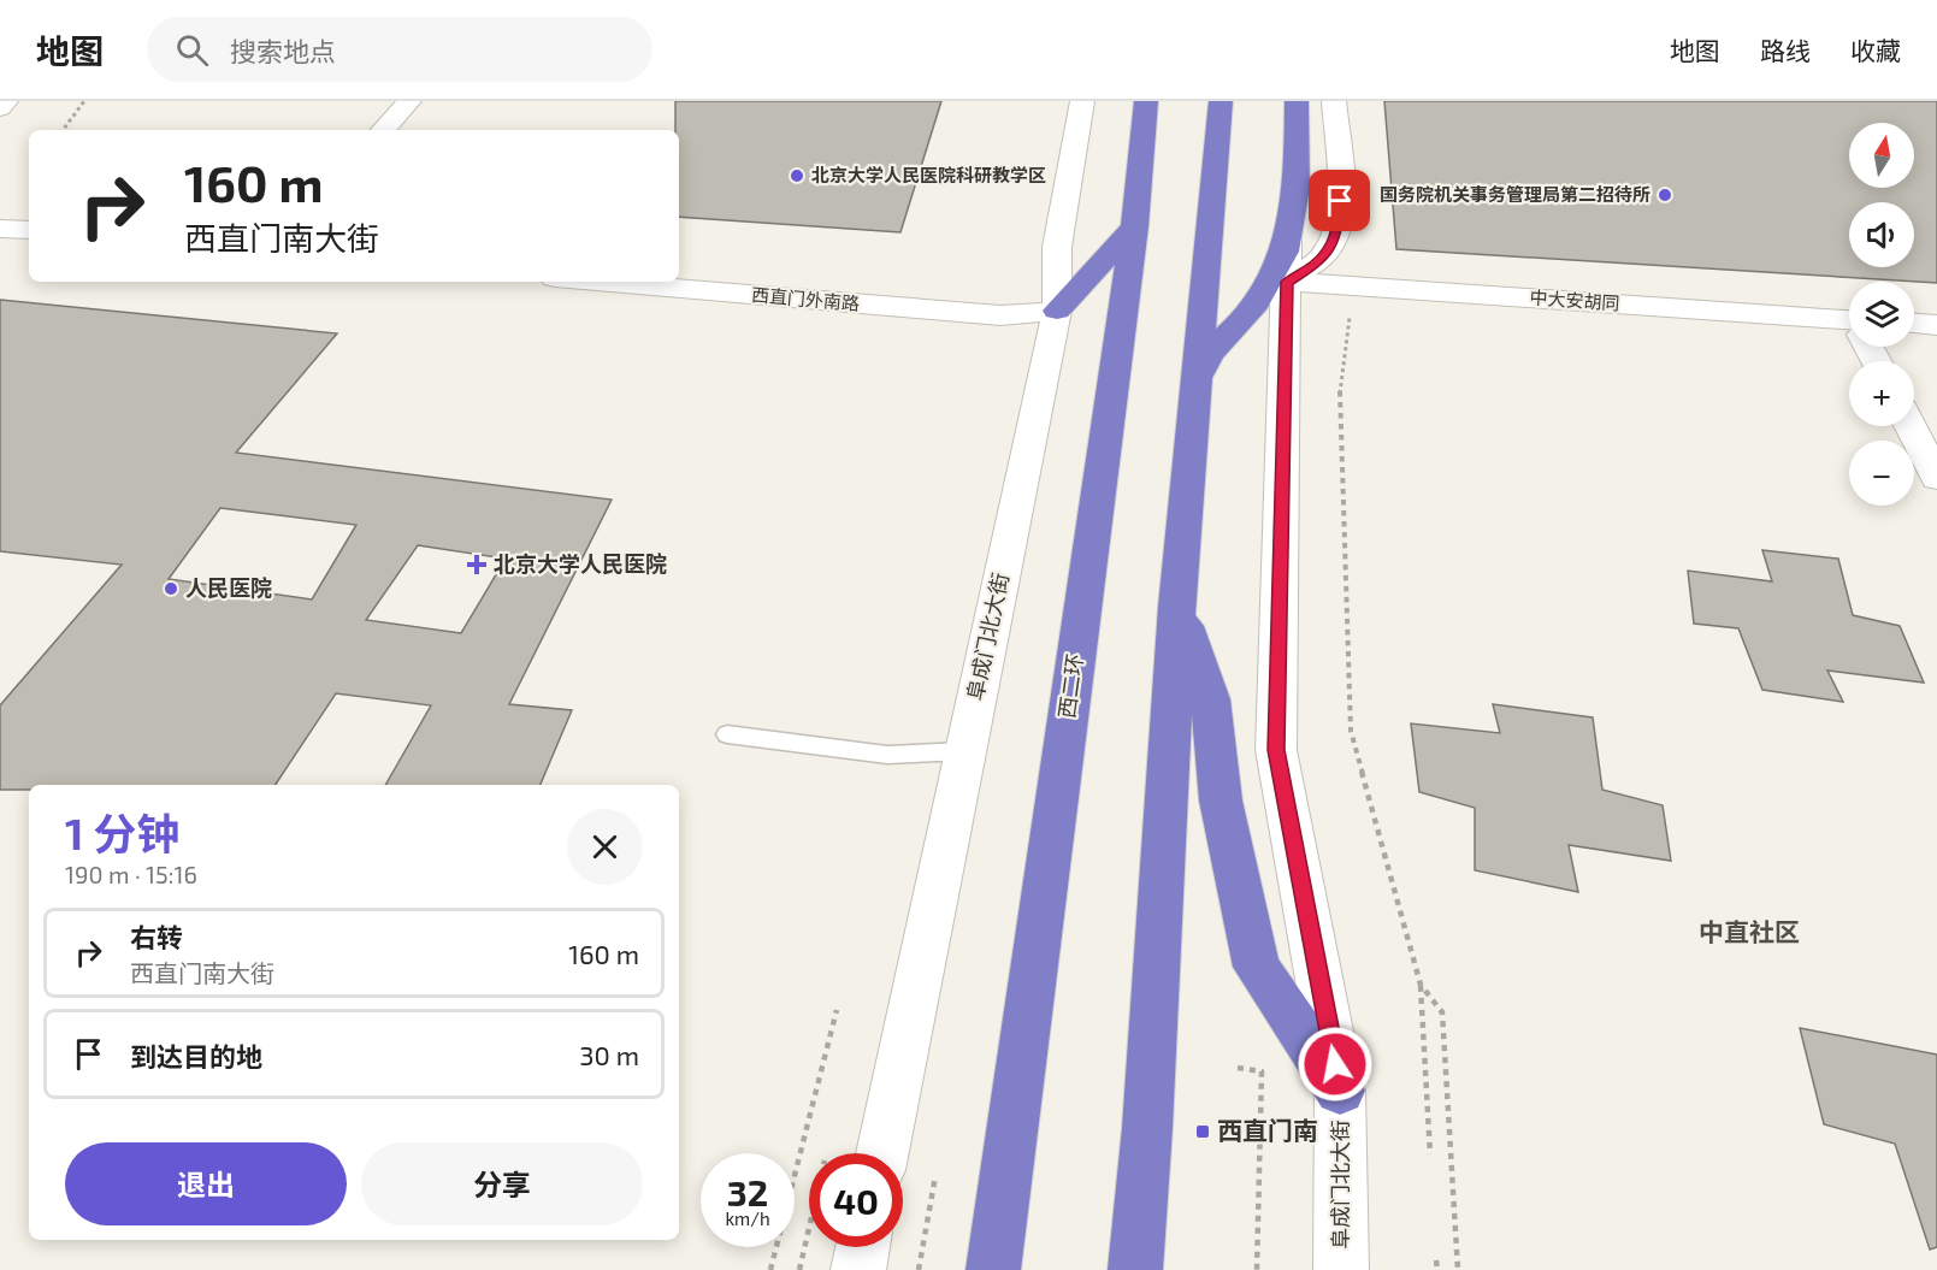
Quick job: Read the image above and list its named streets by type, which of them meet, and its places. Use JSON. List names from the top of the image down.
{
  "streets": {
    "highway": ["西二环"],
    "street": ["西直门外南路", "中大安胡同", "阜成门北大街"]
  },
  "crossings": [
    ["西直门外南路", "阜成门北大街"],
    ["中大安胡同", "阜成门北大街"]
  ],
  "districts": ["中直社区"],
  "places": {
    "other": ["北京大学人民医院科研教学区", "国务院机关事务管理局第二招待所", "人民医院"],
    "health": ["北京大学人民医院"],
    "transit": ["西直门南"]
  },
  "north": "top",
  "page": {
    "header": "地图",
    "search": "搜索地点",
    "nav": ["地图", "路线", "收藏"],
    "map_buttons": ["+", "−"],
    "turn": ["160 m", "西直门南大街"],
    "heading": ["1 分钟", "190 m · 15:16"],
    "list": [
      {
        "name": "右转",
        "note": "西直门南大街",
        "value": "160 m"
      },
      {
        "name": "到达目的地",
        "value": "30 m"
      }
    ],
    "buttons": ["退出", "分享"],
    "speed": "32 km/h",
    "limit": "40"
  }
}
